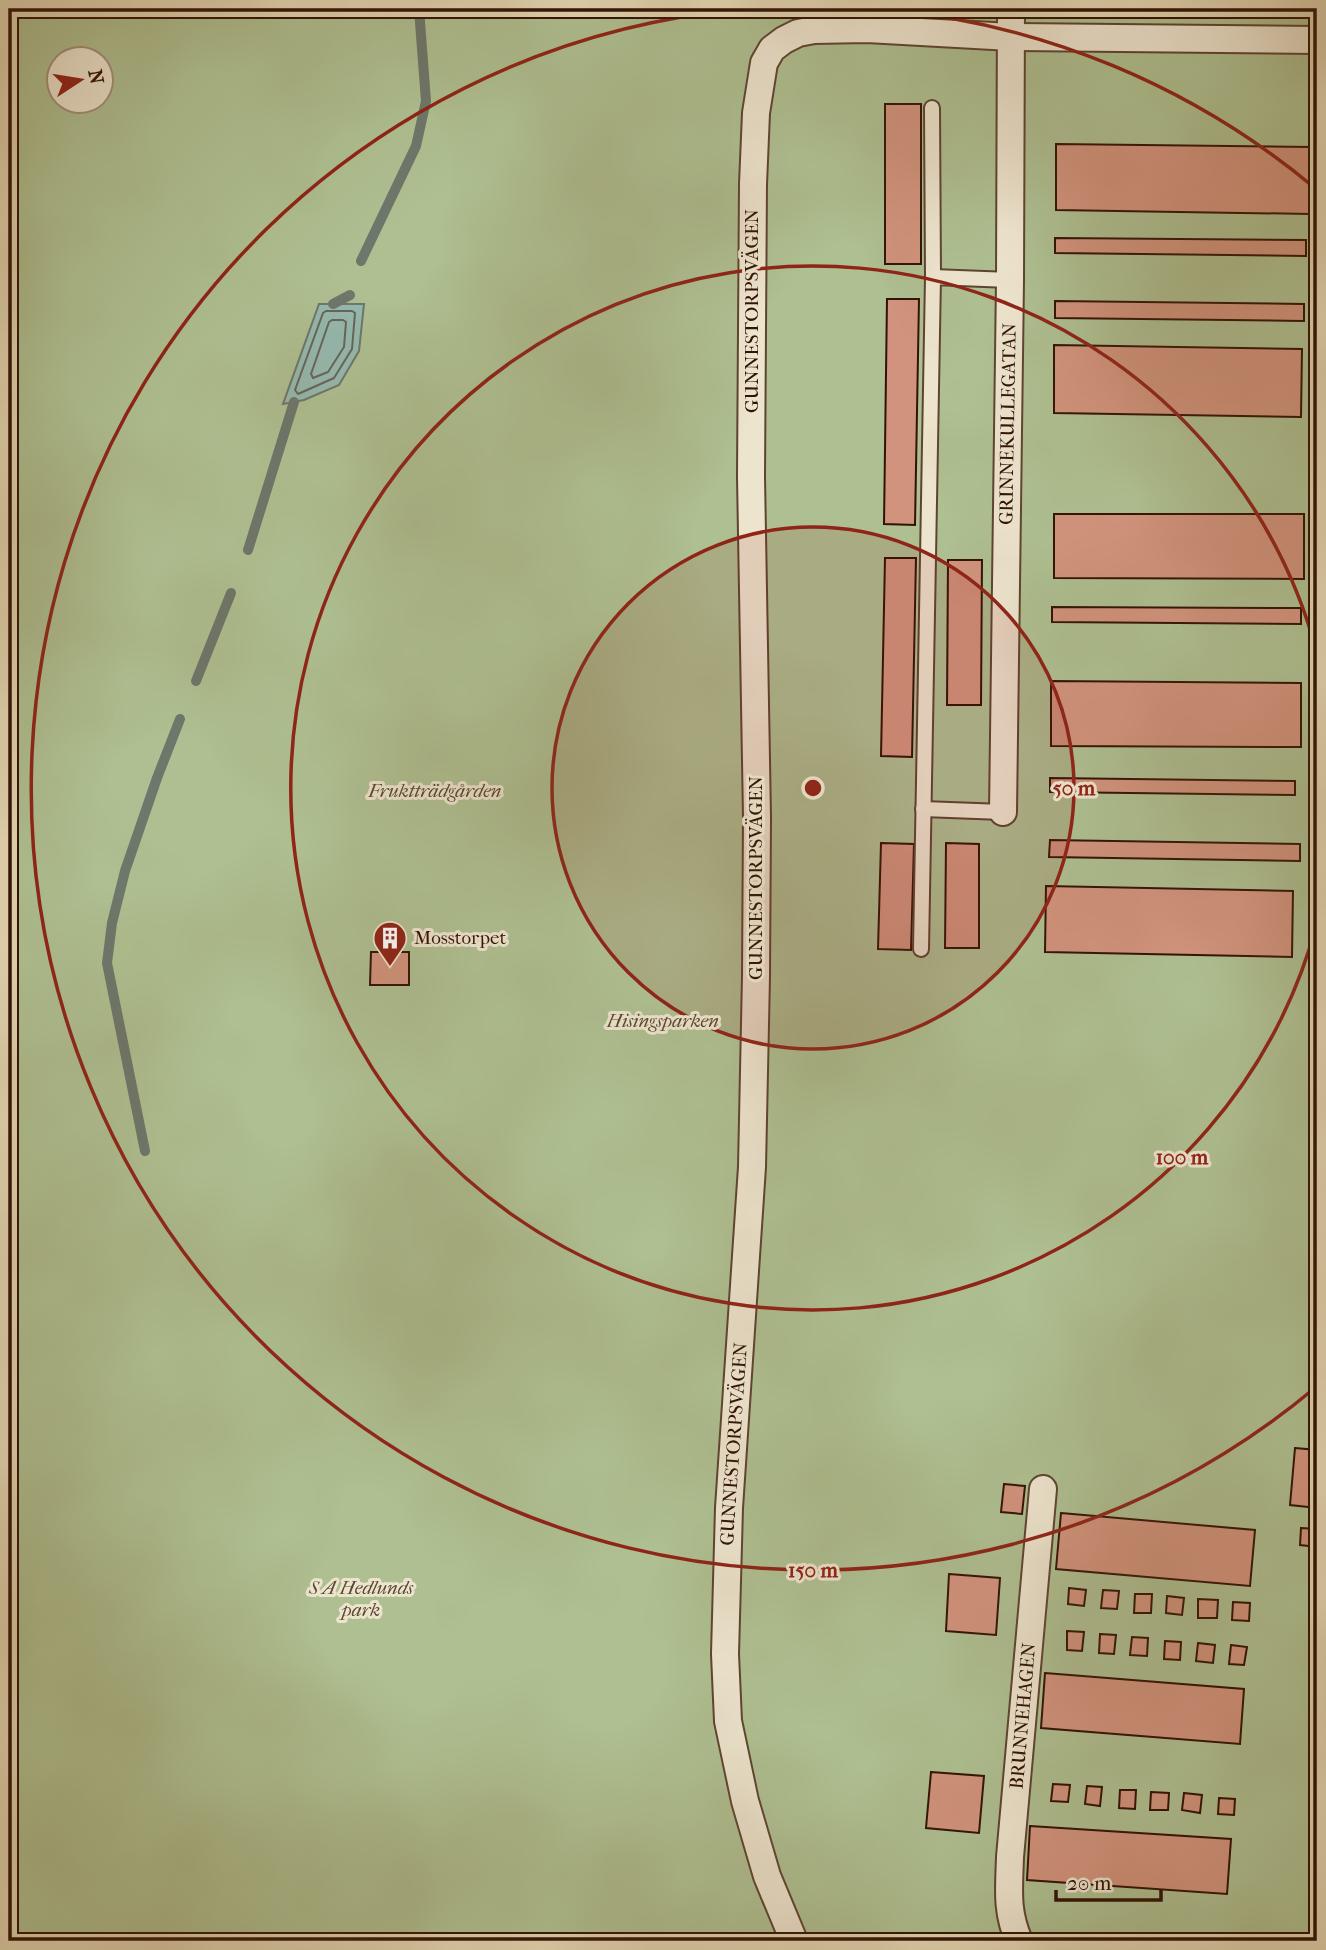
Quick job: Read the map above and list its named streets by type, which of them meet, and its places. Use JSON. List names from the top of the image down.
{
  "streets": {
    "street": ["GUNNESTORPSVÄGEN", "GRINNEKULLEGATAN", "BRUNNEHAGEN"]
  },
  "crossings": [
    ["GUNNESTORPSVÄGEN", "GRINNEKULLEGATAN"]
  ],
  "parks": ["Fruktträdgården", "Hisingsparken", "S A Hedlunds park"],
  "places": {
    "building": ["Mosstorpet"]
  },
  "scale_bar": "20 m",
  "north": "right",
  "rings": ["50 m", "100 m", "150 m"]
}
